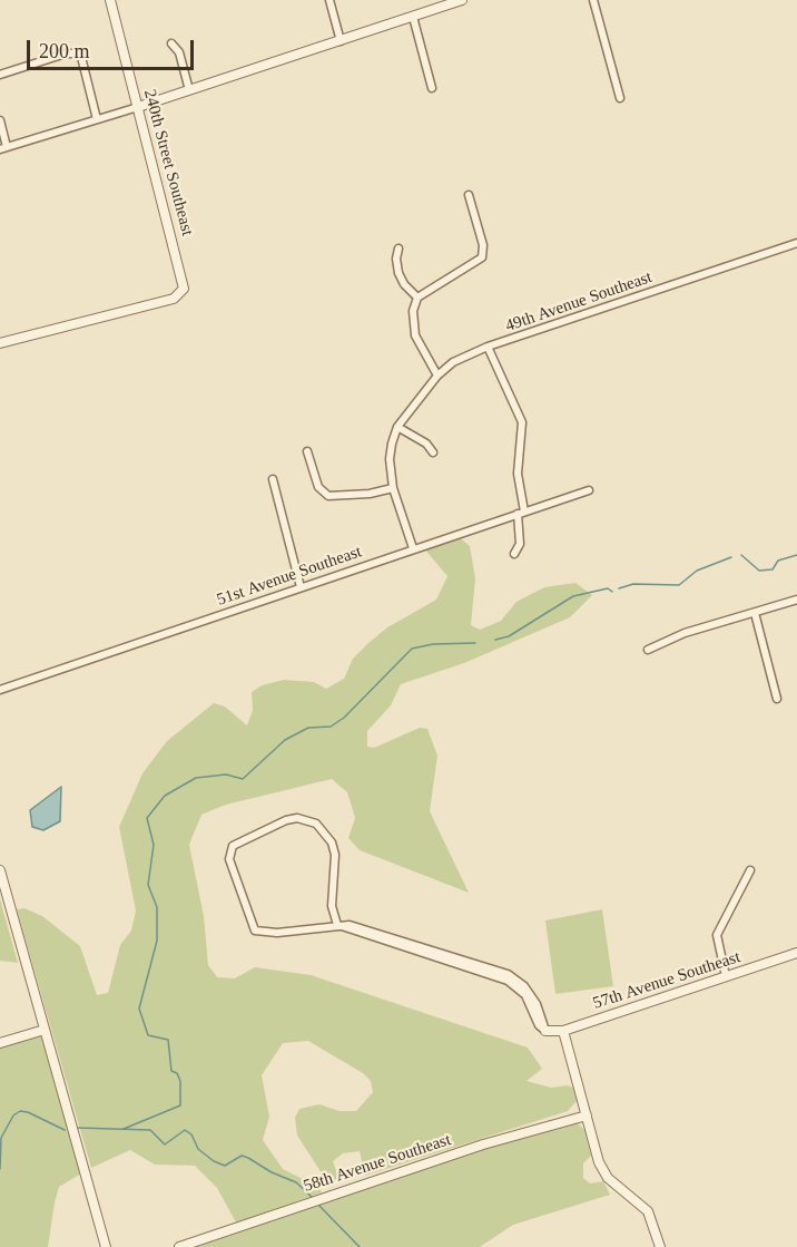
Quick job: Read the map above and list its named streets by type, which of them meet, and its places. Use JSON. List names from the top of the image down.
{
  "streets": {
    "street": [
      "240th Street Southeast",
      "49th Avenue Southeast",
      "51st Avenue Southeast",
      "57th Avenue Southeast",
      "58th Avenue Southeast"
    ]
  },
  "scale_bar": "200 m"
}
